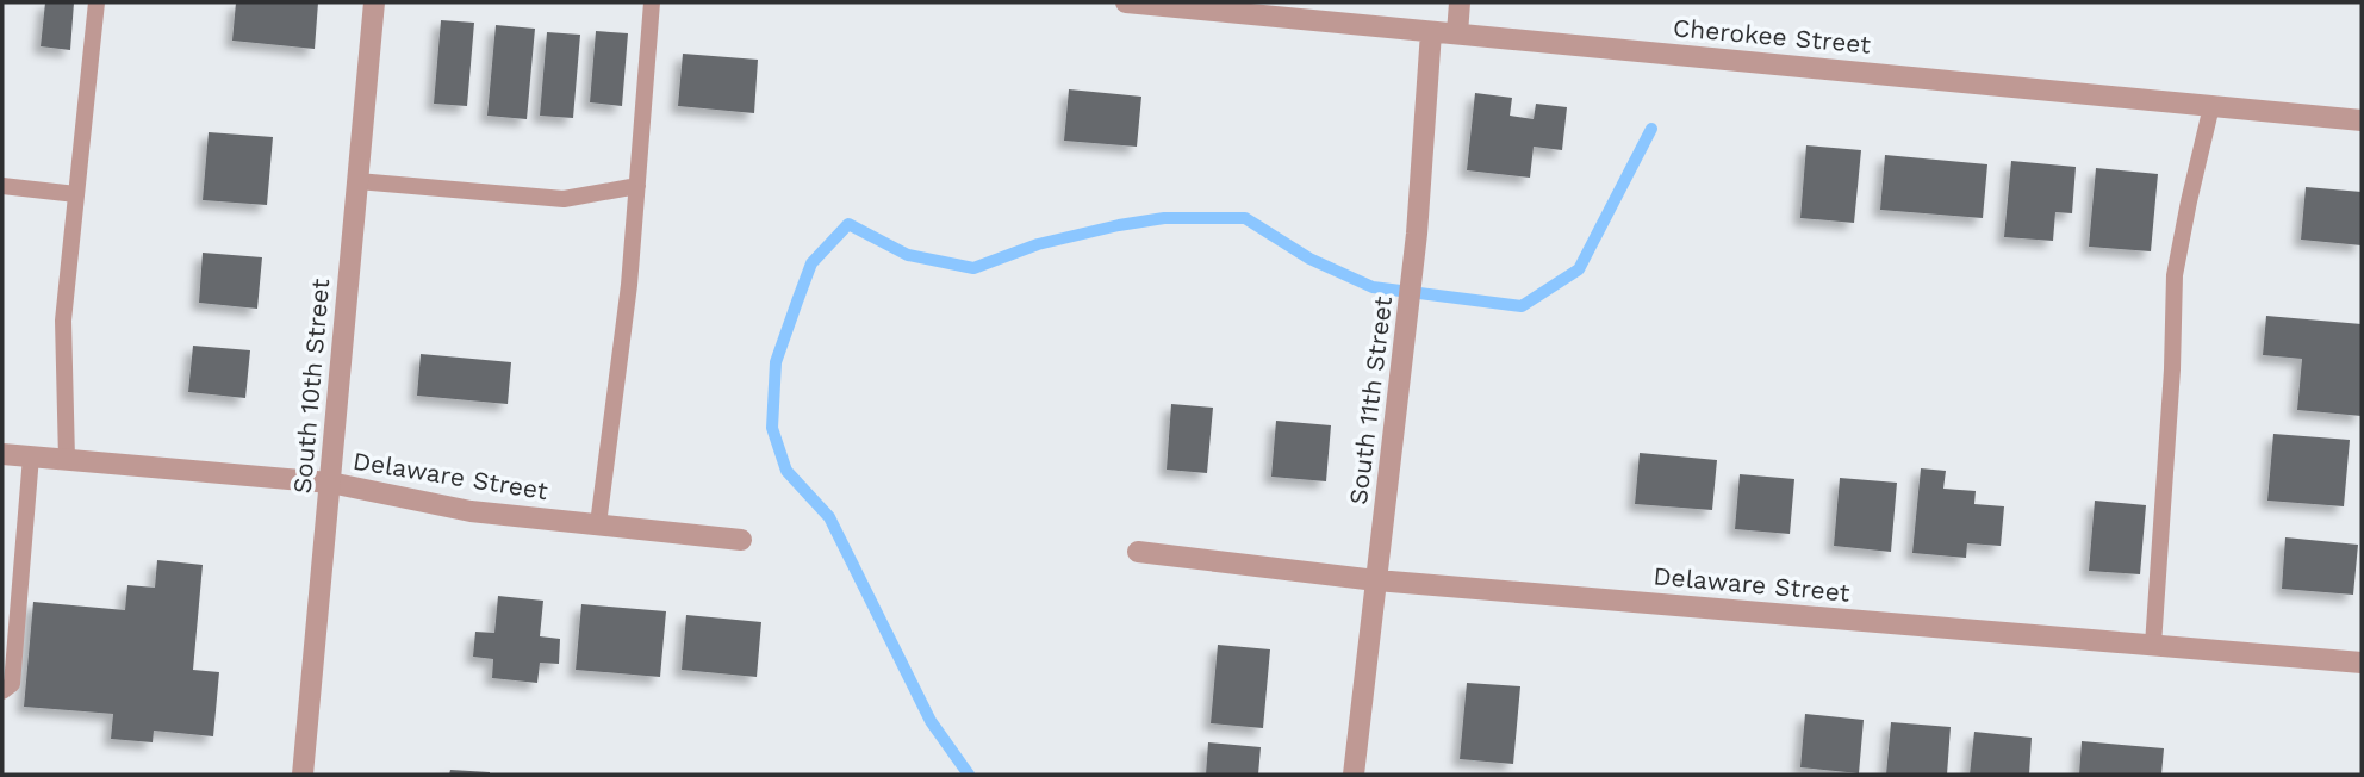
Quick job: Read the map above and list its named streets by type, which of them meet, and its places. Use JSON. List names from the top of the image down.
{
  "streets": {
    "street": [
      "Cherokee Street",
      "South 10th Street",
      "South 11th Street",
      "Delaware Street"
    ]
  },
  "crossings": [
    ["Cherokee Street", "South 11th Street"],
    ["South 10th Street", "Delaware Street"],
    ["South 11th Street", "Delaware Street"]
  ]
}
